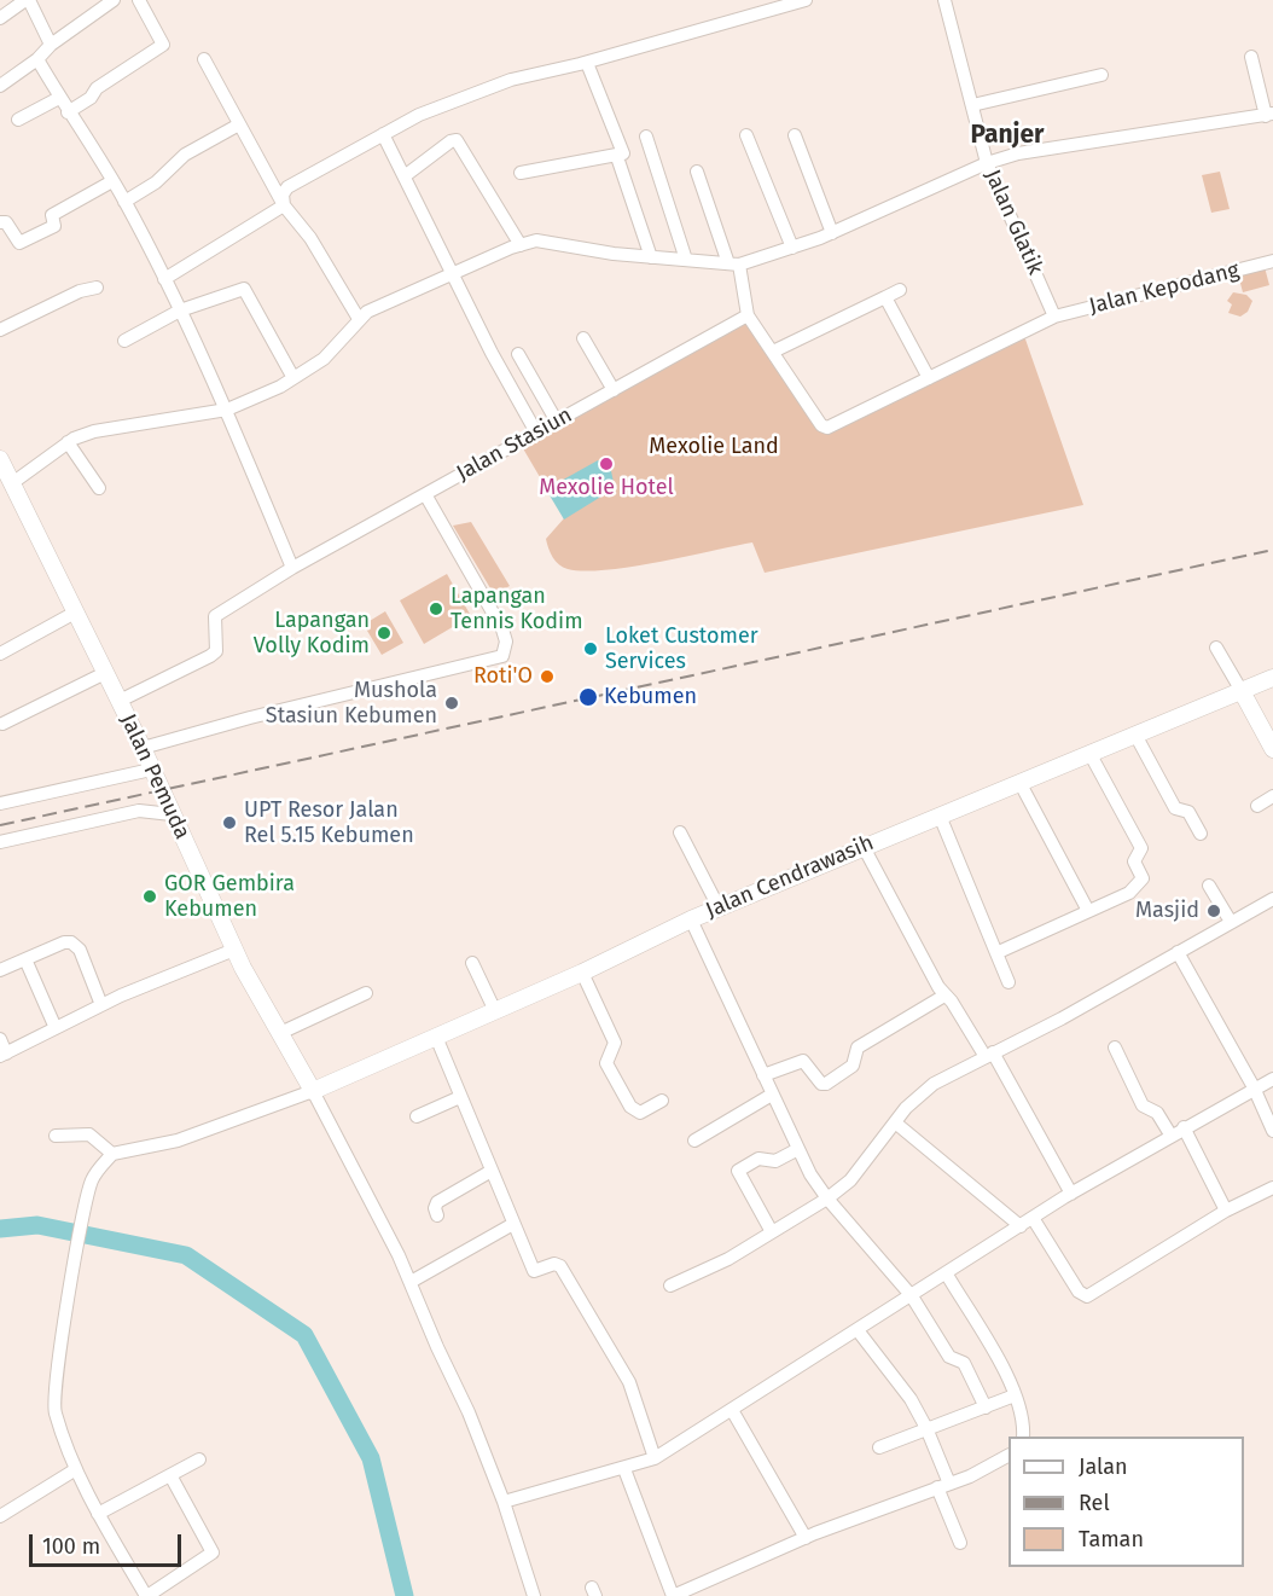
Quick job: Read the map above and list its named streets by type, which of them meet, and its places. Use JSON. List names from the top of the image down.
{
  "streets": {
    "main road": ["Jalan Pemuda", "Jalan Cendrawasih"],
    "street": ["Jalan Glatik", "Jalan Kepodang", "Jalan Stasiun"]
  },
  "crossings": [
    ["Jalan Glatik", "Jalan Kepodang"],
    ["Jalan Stasiun", "Jalan Pemuda"],
    ["Jalan Pemuda", "Jalan Cendrawasih"]
  ],
  "districts": ["Panjer"],
  "parks": ["Mexolie Land"],
  "places": [
    "Mexolie Hotel",
    "Lapangan Tennis Kodim",
    "Lapangan Volly Kodim",
    "Loket Customer Services",
    "Roti'O",
    "Kebumen",
    "Mushola Stasiun Kebumen",
    "UPT Resor Jalan Rel 5.15 Kebumen",
    "GOR Gembira Kebumen",
    "Masjid"
  ],
  "legend": ["Jalan", "Rel", "Taman"],
  "scale_bar": "100 m"
}
